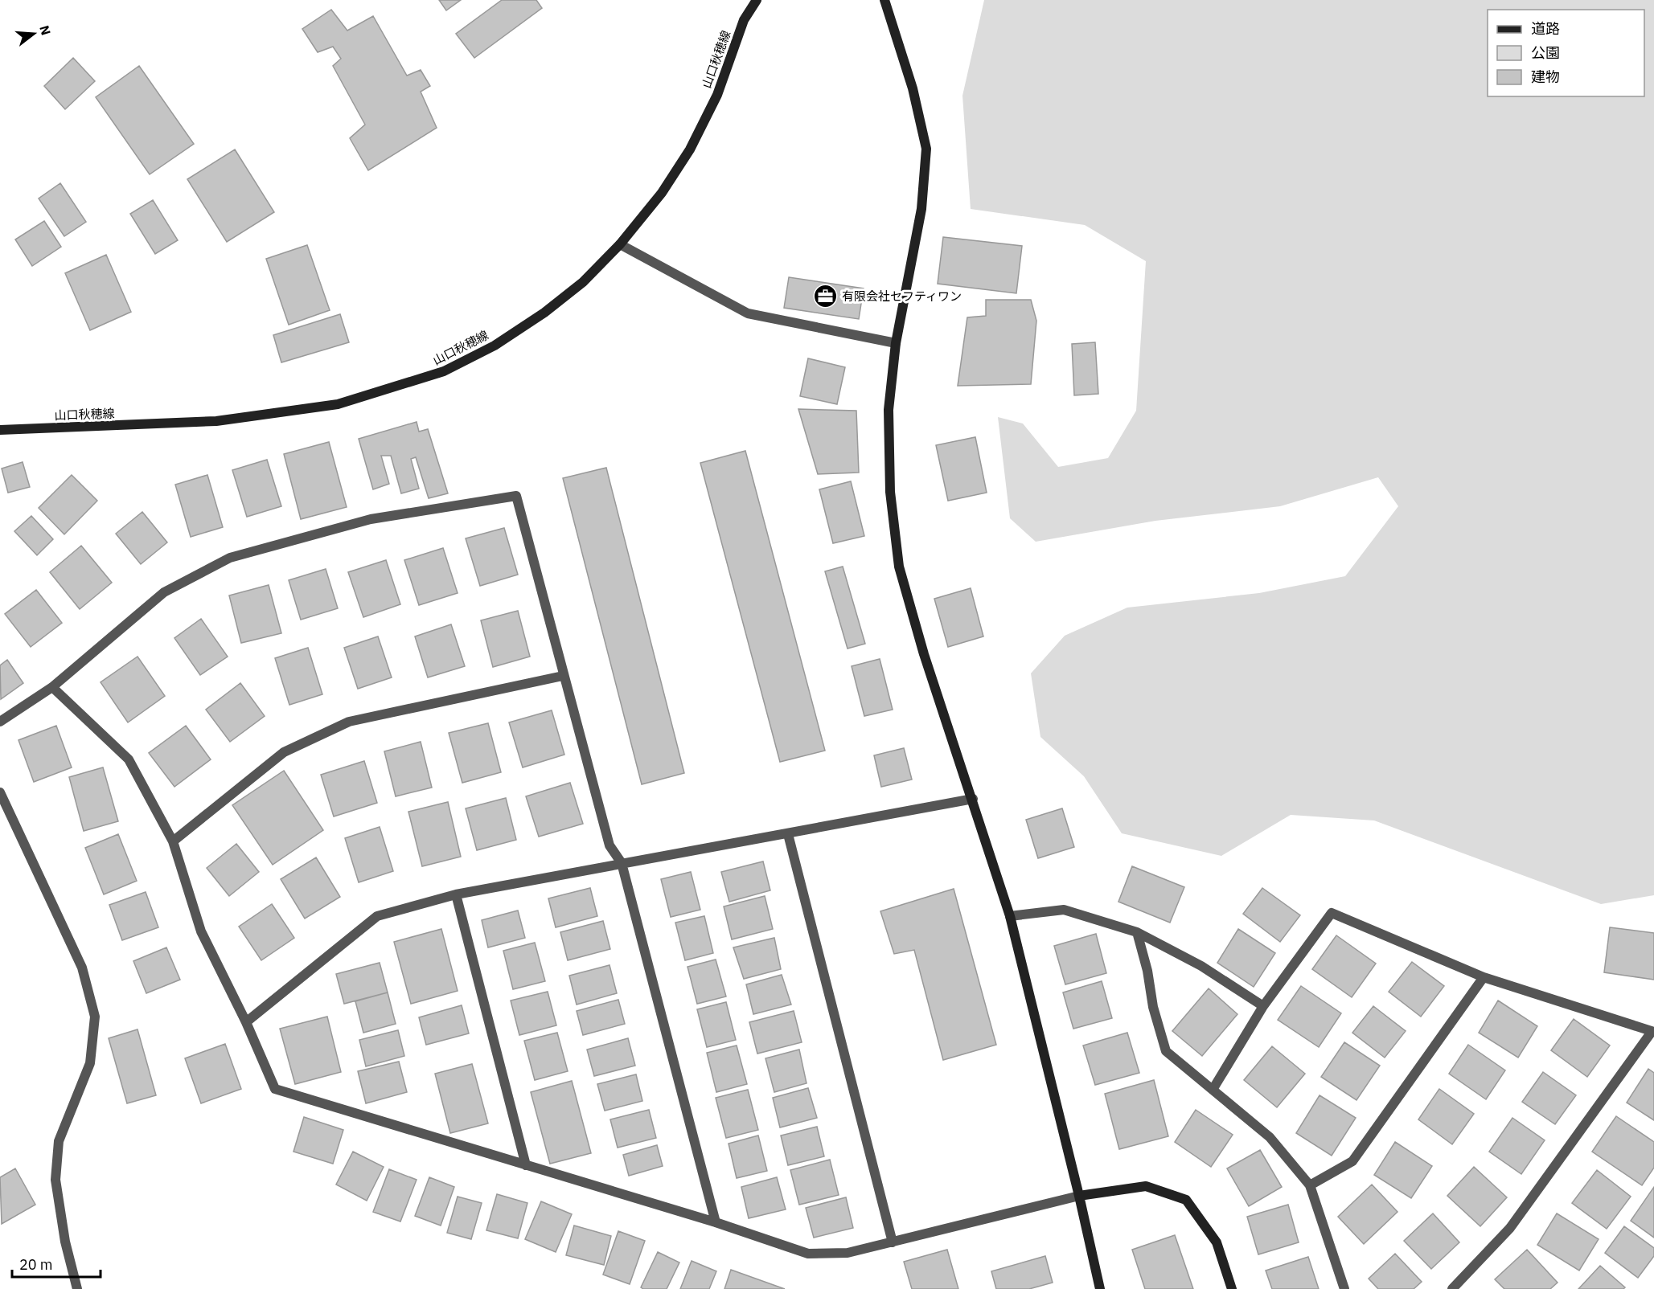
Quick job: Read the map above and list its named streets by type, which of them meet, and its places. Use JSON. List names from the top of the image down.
{
  "streets": {
    "street": ["山口秋穂線"]
  },
  "places": {
    "office": ["有限会社セフティワン"]
  },
  "legend": ["道路", "公園", "建物"],
  "scale_bar": "20 m",
  "north": "right"
}
